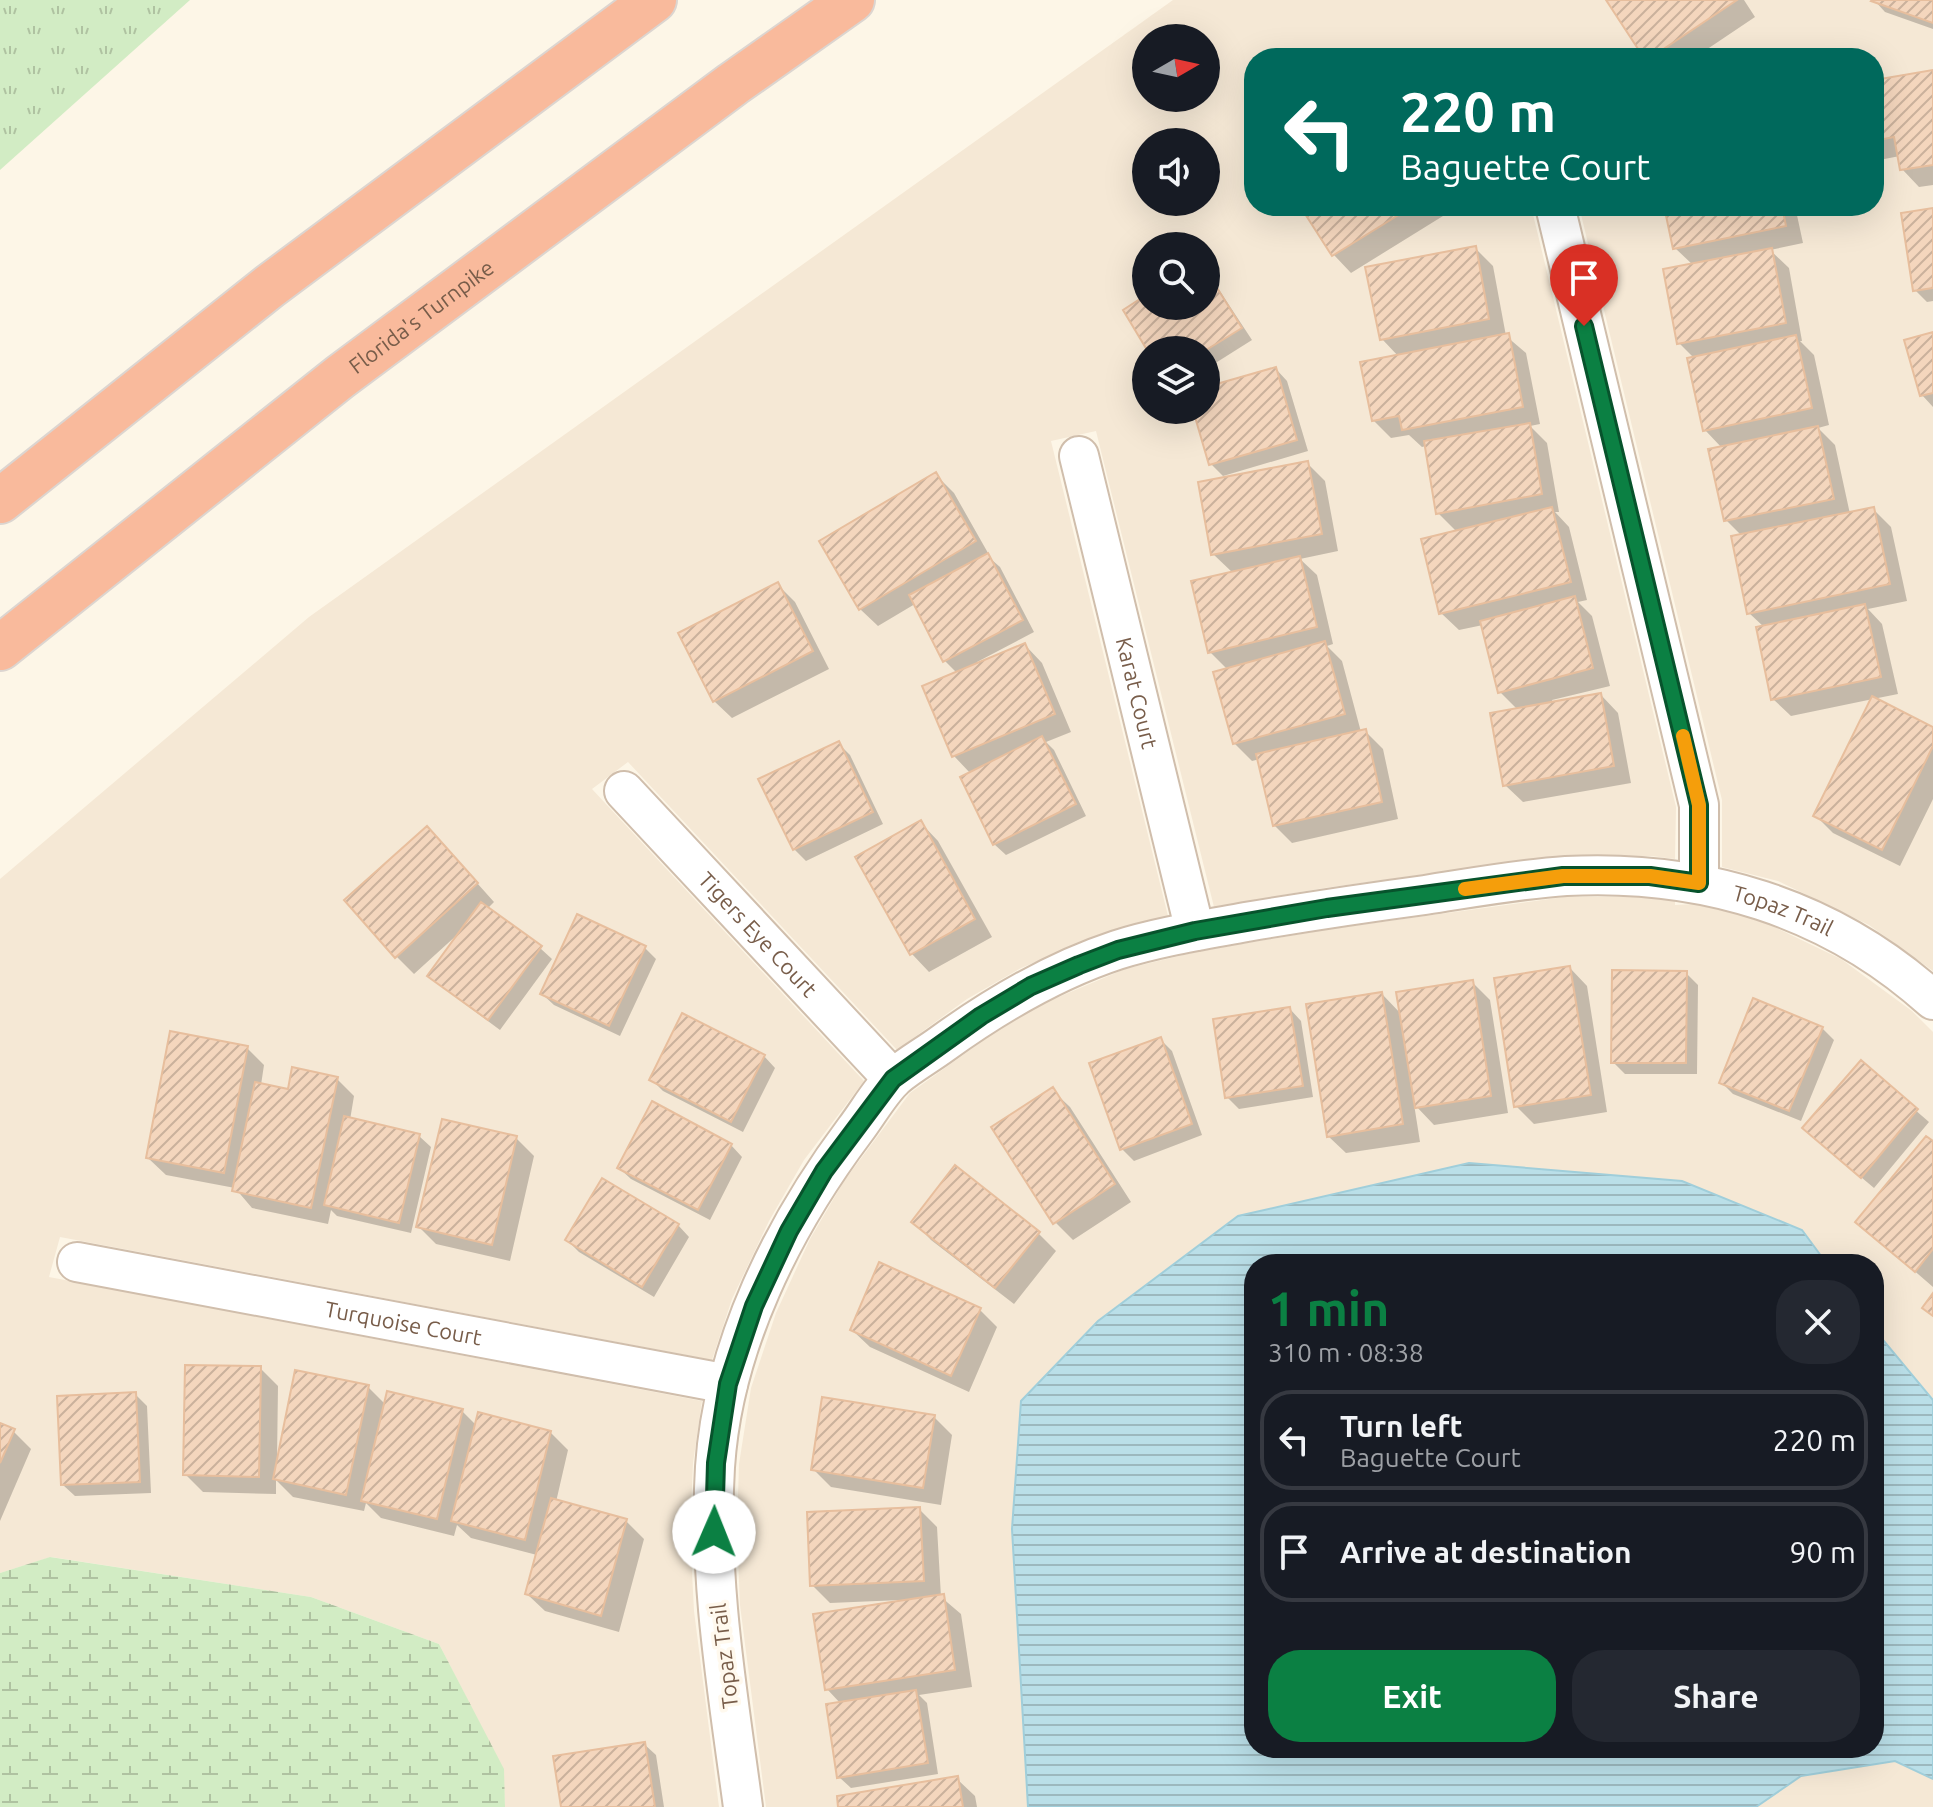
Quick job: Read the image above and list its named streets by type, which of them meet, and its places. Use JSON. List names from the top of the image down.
{
  "streets": {
    "highway": ["Florida's Turnpike"],
    "street": [
      "Karat Court",
      "Topaz Trail",
      "Tigers Eye Court",
      "Turquoise Court"
    ]
  },
  "crossings": [
    ["Karat Court", "Topaz Trail"],
    ["Topaz Trail", "Tigers Eye Court"],
    ["Topaz Trail", "Turquoise Court"]
  ],
  "north": "right",
  "page": {
    "turn": ["220 m", "Baguette Court"],
    "heading": ["1 min", "310 m · 08:38"],
    "list": [
      {
        "name": "Turn left",
        "note": "Baguette Court",
        "value": "220 m"
      },
      {
        "name": "Arrive at destination",
        "value": "90 m"
      }
    ],
    "buttons": ["Exit", "Share"]
  }
}
